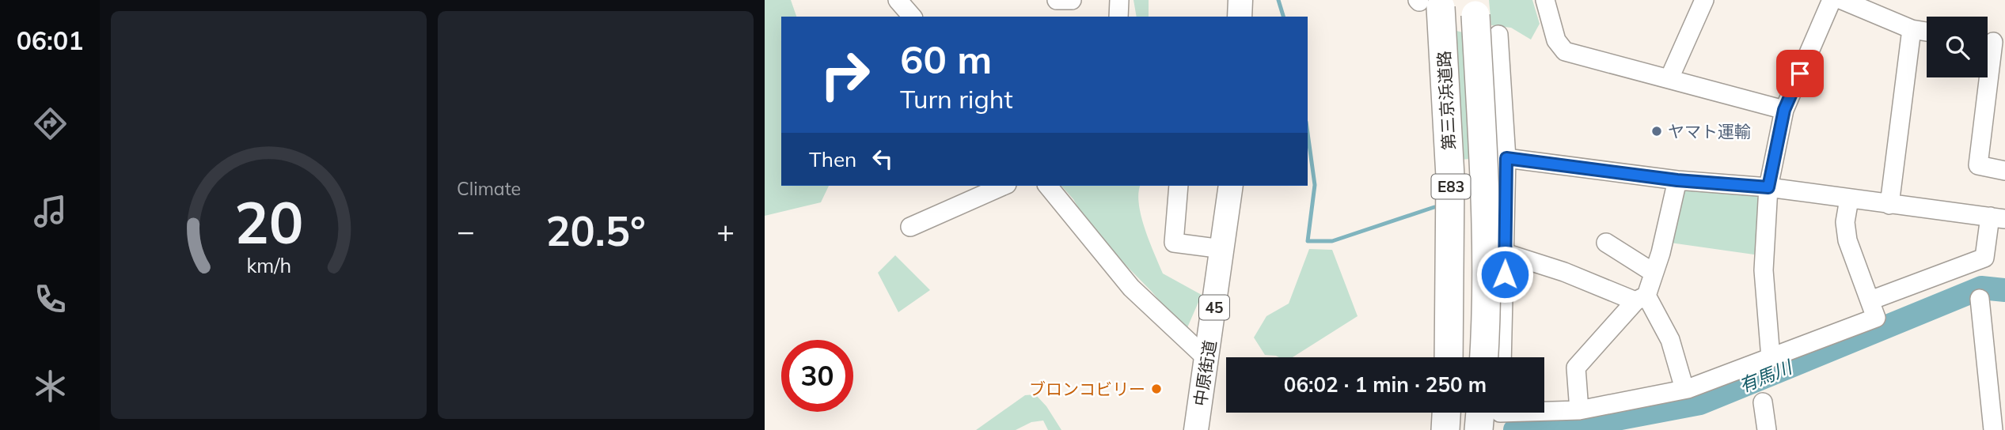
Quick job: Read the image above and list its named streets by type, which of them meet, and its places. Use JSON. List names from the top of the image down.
{
  "streets": {
    "highway": ["第三京浜道路", "E83"],
    "main road": ["45", "中原街道"]
  },
  "water": ["有馬川"],
  "places": ["ヤマト運輸", "ブロンコビリー"],
  "page": {
    "tabs": "06:01",
    "tile": "Climate",
    "turn": ["60 m", "Turn right"],
    "then": "Then",
    "heat": ["−", "20.5°", "+"],
    "limit": "30",
    "trip": "06:02 · 1 min · 250 m",
    "gauge": ["20", "km/h"]
  }
}
